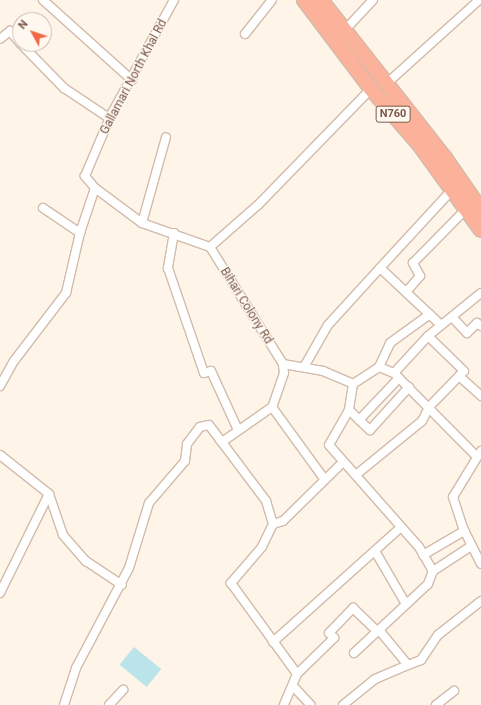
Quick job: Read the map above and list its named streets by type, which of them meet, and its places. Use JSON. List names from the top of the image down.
{
  "streets": {
    "highway": ["N760"],
    "street": ["Gallamari North Khal Rd", "Bihari Colony Rd"]
  },
  "north": "top left"
}
